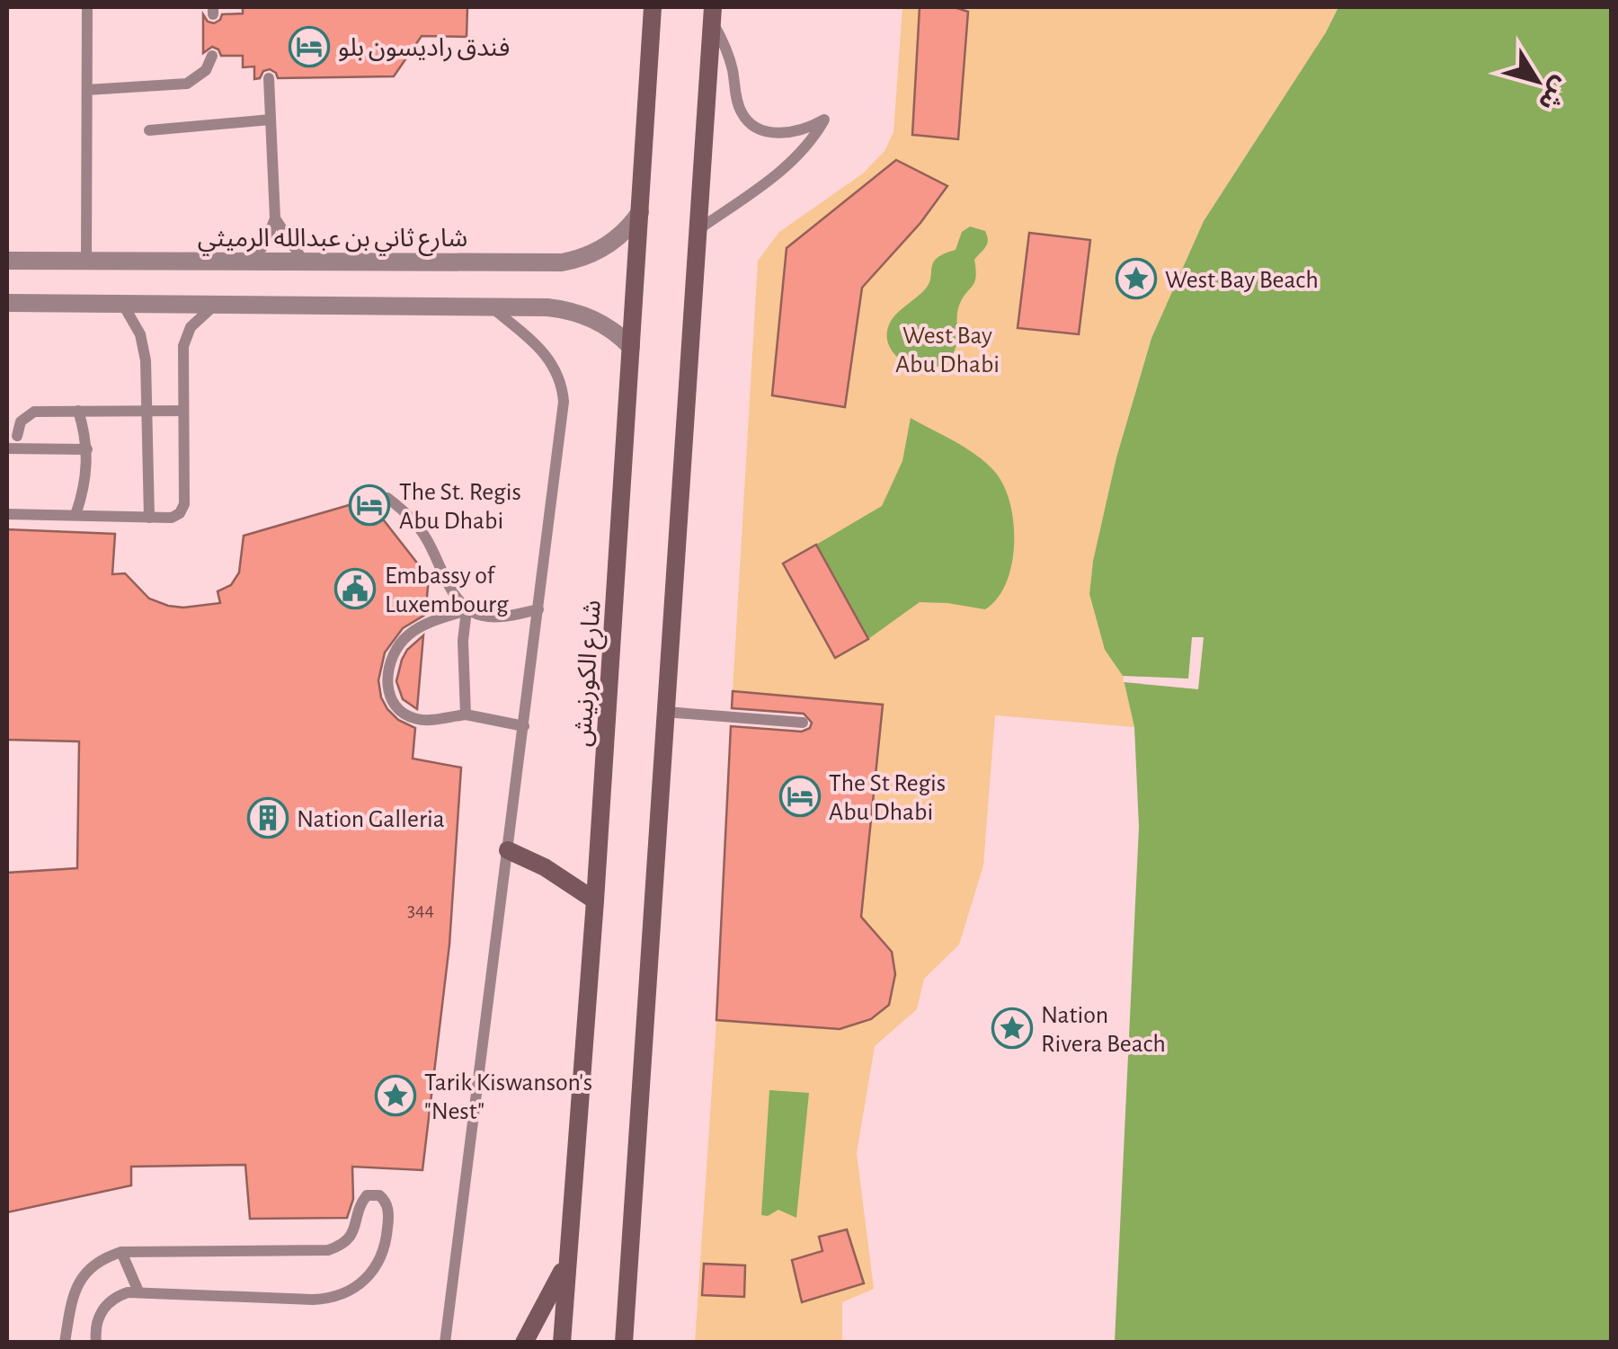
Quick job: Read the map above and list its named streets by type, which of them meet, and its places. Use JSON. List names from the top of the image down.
{
  "streets": {
    "main road": ["شارع الكورنيش"],
    "street": ["شارع ثاني بن عبدالله الرميثي"]
  },
  "crossings": [
    ["شارع ثاني بن عبدالله الرميثي", "شارع الكورنيش"]
  ],
  "parks": ["West Bay Abu Dhabi"],
  "places": {
    "hotel": ["فندق راديسون بلو", "The St. Regis Abu Dhabi", "The St Regis Abu Dhabi"],
    "place": ["West Bay Beach", "Nation Rivera Beach", "Tarik Kiswanson's \"Nest\""],
    "public building": ["Embassy of Luxembourg"],
    "building": ["Nation Galleria"]
  },
  "house_numbers": ["344"],
  "north": "bottom right"
}
